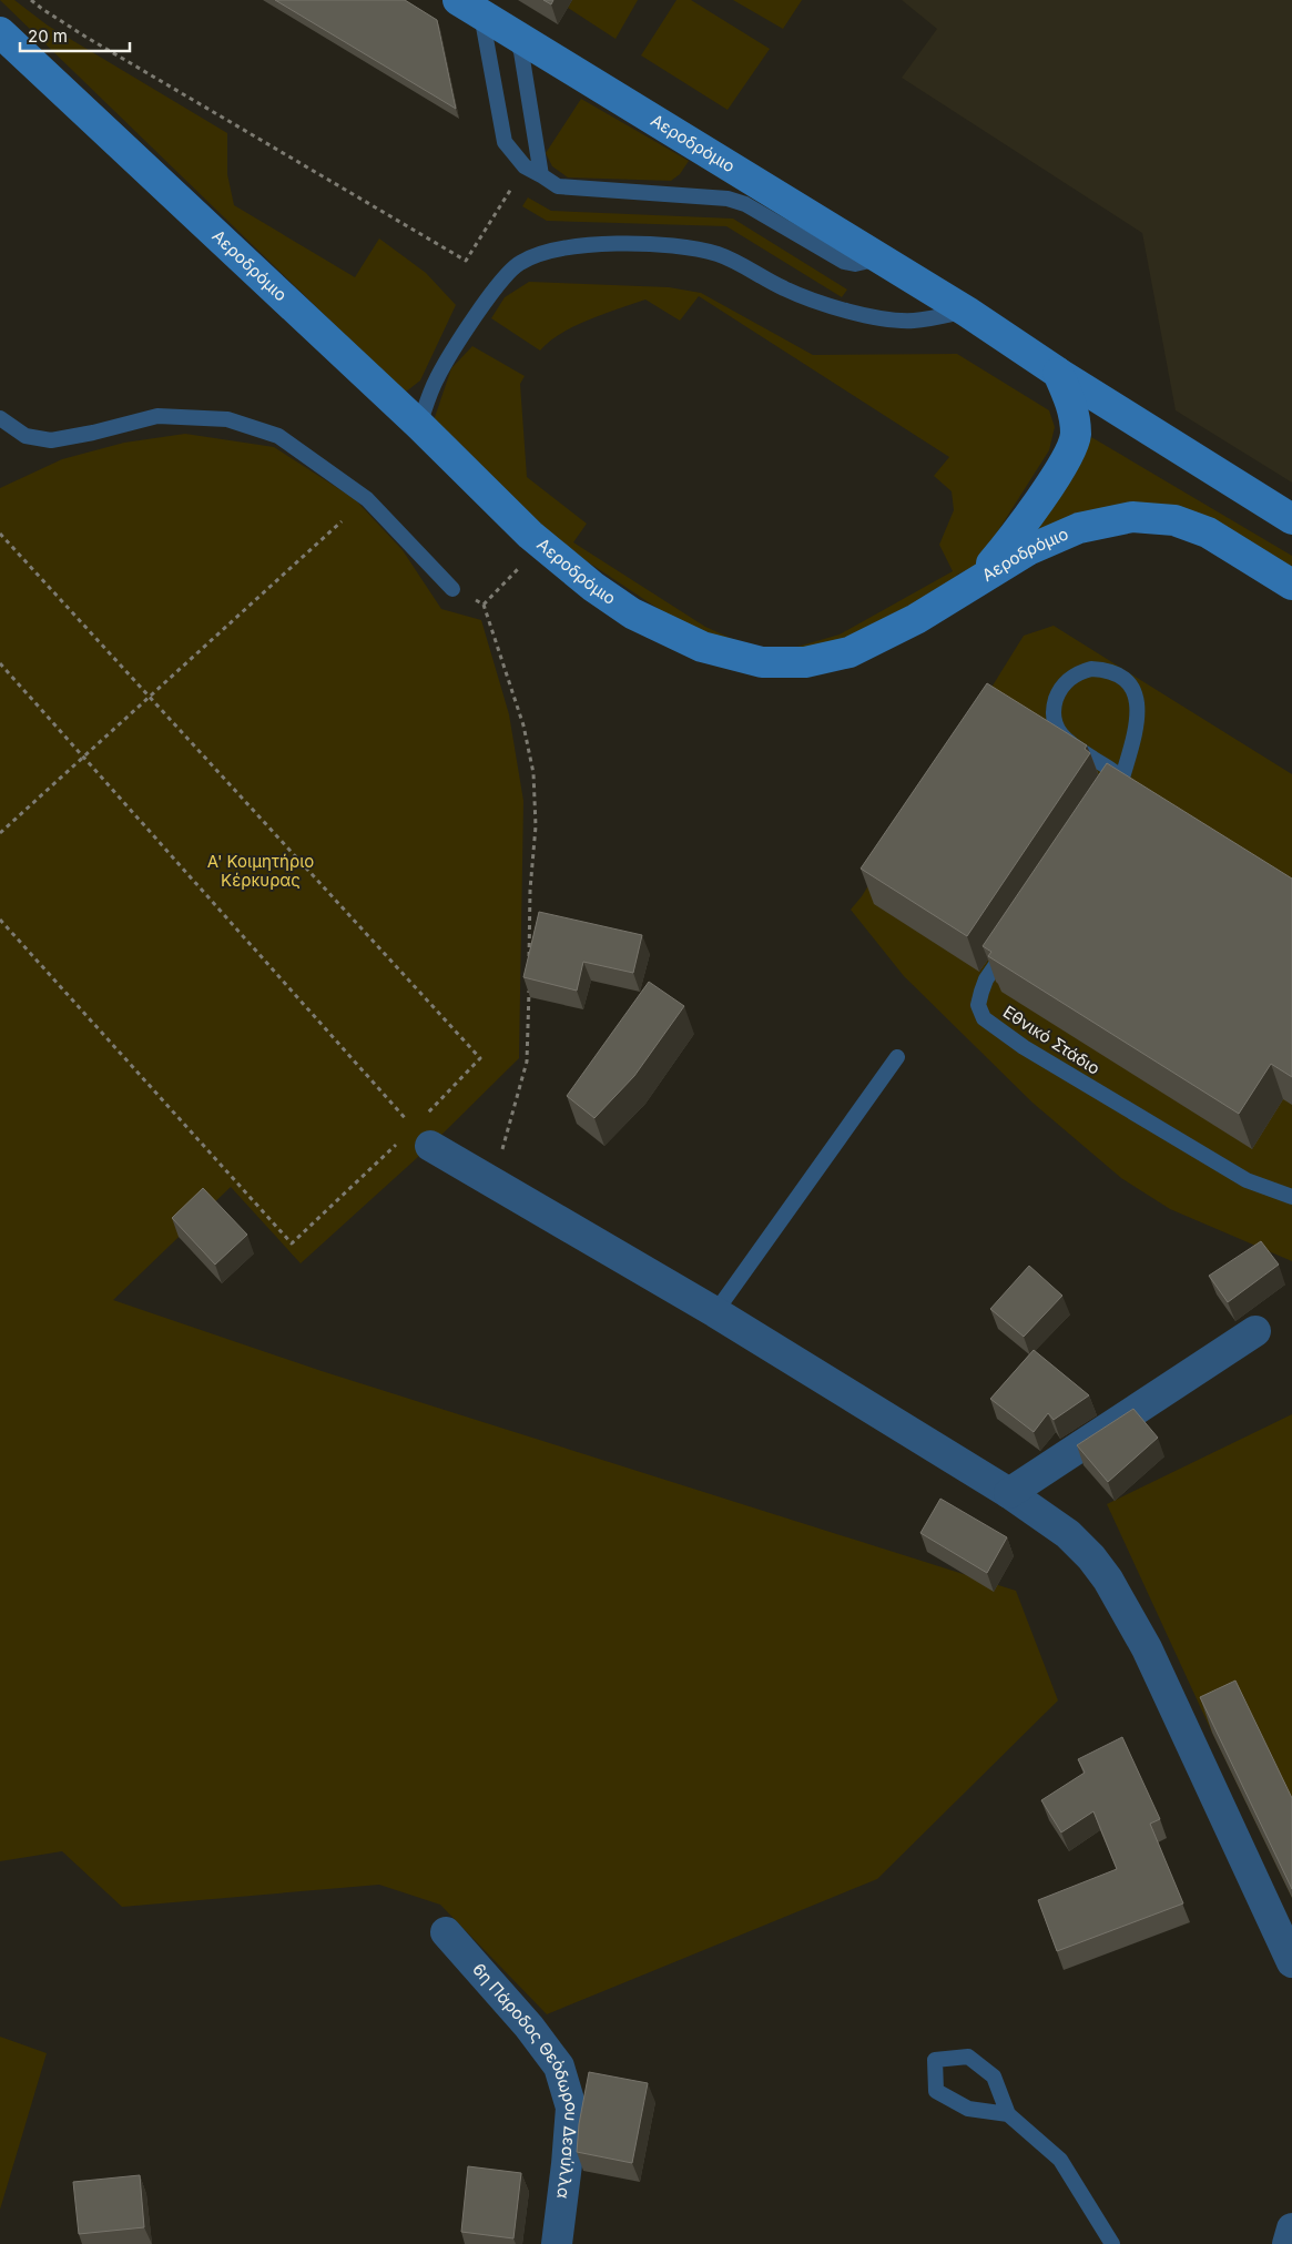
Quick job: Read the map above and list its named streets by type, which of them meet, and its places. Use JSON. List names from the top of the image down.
{
  "streets": {
    "main road": ["Αεροδρόμιο"],
    "street": ["6η Πάροδος Θεόδωρου Δεσύλλα"],
    "lane": ["Εθνικό Στάδιο"]
  },
  "parks": ["Α' Κοιμητήριο Κέρκυρας"],
  "scale_bar": "20 m"
}
